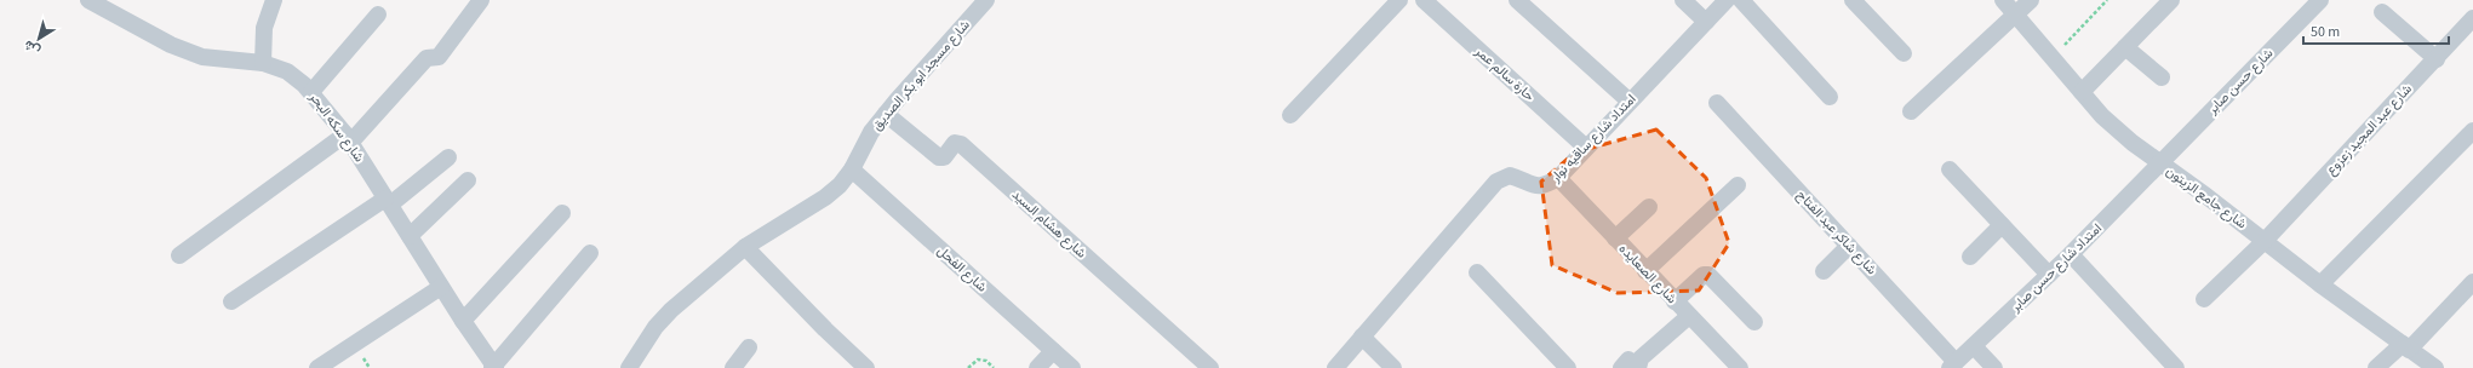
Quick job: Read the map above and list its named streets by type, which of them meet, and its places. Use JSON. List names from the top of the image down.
{
  "streets": {
    "street": [
      "حارة سالم عمر",
      "شارع مسجد ابو بكر الصديق",
      "شارع حسن صابر",
      "شارع سكه البحر",
      "شارع عبد المجيد زعزوع",
      "امتداد شارع ساقيه نوار",
      "شارع جامع الزيتون",
      "شارع هشام السيد",
      "شارع شاكر عبد الفتاح",
      "امتداد شارع حسن صابر",
      "شارع الفحل",
      "شارع الصعايده"
    ]
  },
  "crossings": [
    ["حارة سالم عمر", "امتداد شارع ساقيه نوار"],
    ["شارع مسجد ابو بكر الصديق", "شارع هشام السيد"],
    ["شارع مسجد ابو بكر الصديق", "شارع الفحل"],
    ["شارع حسن صابر", "شارع جامع الزيتون"],
    ["شارع حسن صابر", "امتداد شارع حسن صابر"],
    ["شارع عبد المجيد زعزوع", "شارع جامع الزيتون"],
    ["امتداد شارع ساقيه نوار", "شارع الصعايده"],
    ["شارع جامع الزيتون", "امتداد شارع حسن صابر"],
    ["شارع شاكر عبد الفتاح", "امتداد شارع حسن صابر"]
  ],
  "scale_bar": "50 m",
  "north": "bottom left"
}
